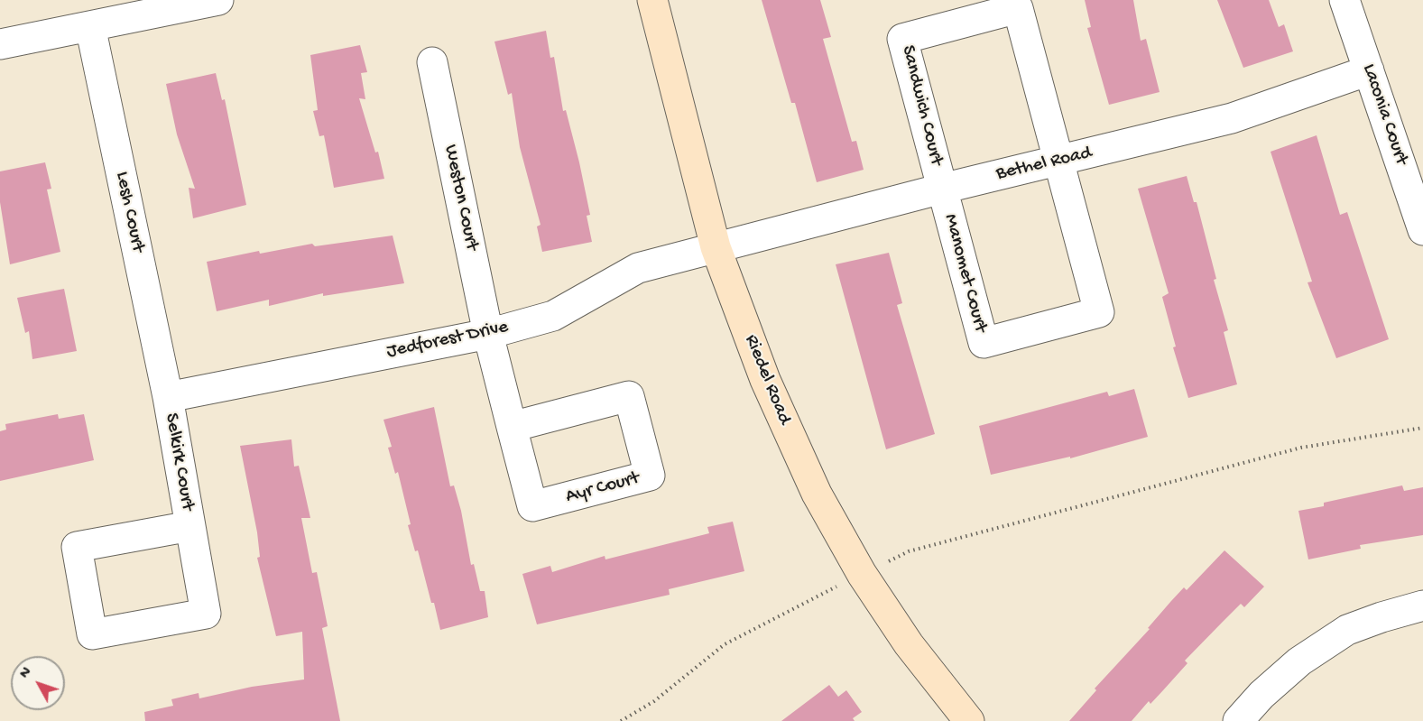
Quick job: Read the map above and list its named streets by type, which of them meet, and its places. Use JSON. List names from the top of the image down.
{
  "streets": {
    "street": [
      "Sandwich Court",
      "Laconia Court",
      "Bethel Road",
      "Weston Court",
      "Lesh Court",
      "Manomet Court",
      "Jedforest Drive",
      "Riedel Road",
      "Selkirk Court",
      "Ayr Court"
    ]
  },
  "crossings": [
    ["Sandwich Court", "Bethel Road"],
    ["Sandwich Court", "Manomet Court"],
    ["Laconia Court", "Bethel Road"],
    ["Bethel Road", "Manomet Court"],
    ["Bethel Road", "Jedforest Drive"],
    ["Bethel Road", "Riedel Road"],
    ["Weston Court", "Jedforest Drive"],
    ["Weston Court", "Ayr Court"],
    ["Lesh Court", "Jedforest Drive"],
    ["Lesh Court", "Selkirk Court"],
    ["Jedforest Drive", "Riedel Road"],
    ["Jedforest Drive", "Selkirk Court"],
    ["Jedforest Drive", "Ayr Court"]
  ],
  "north": "top left"
}
